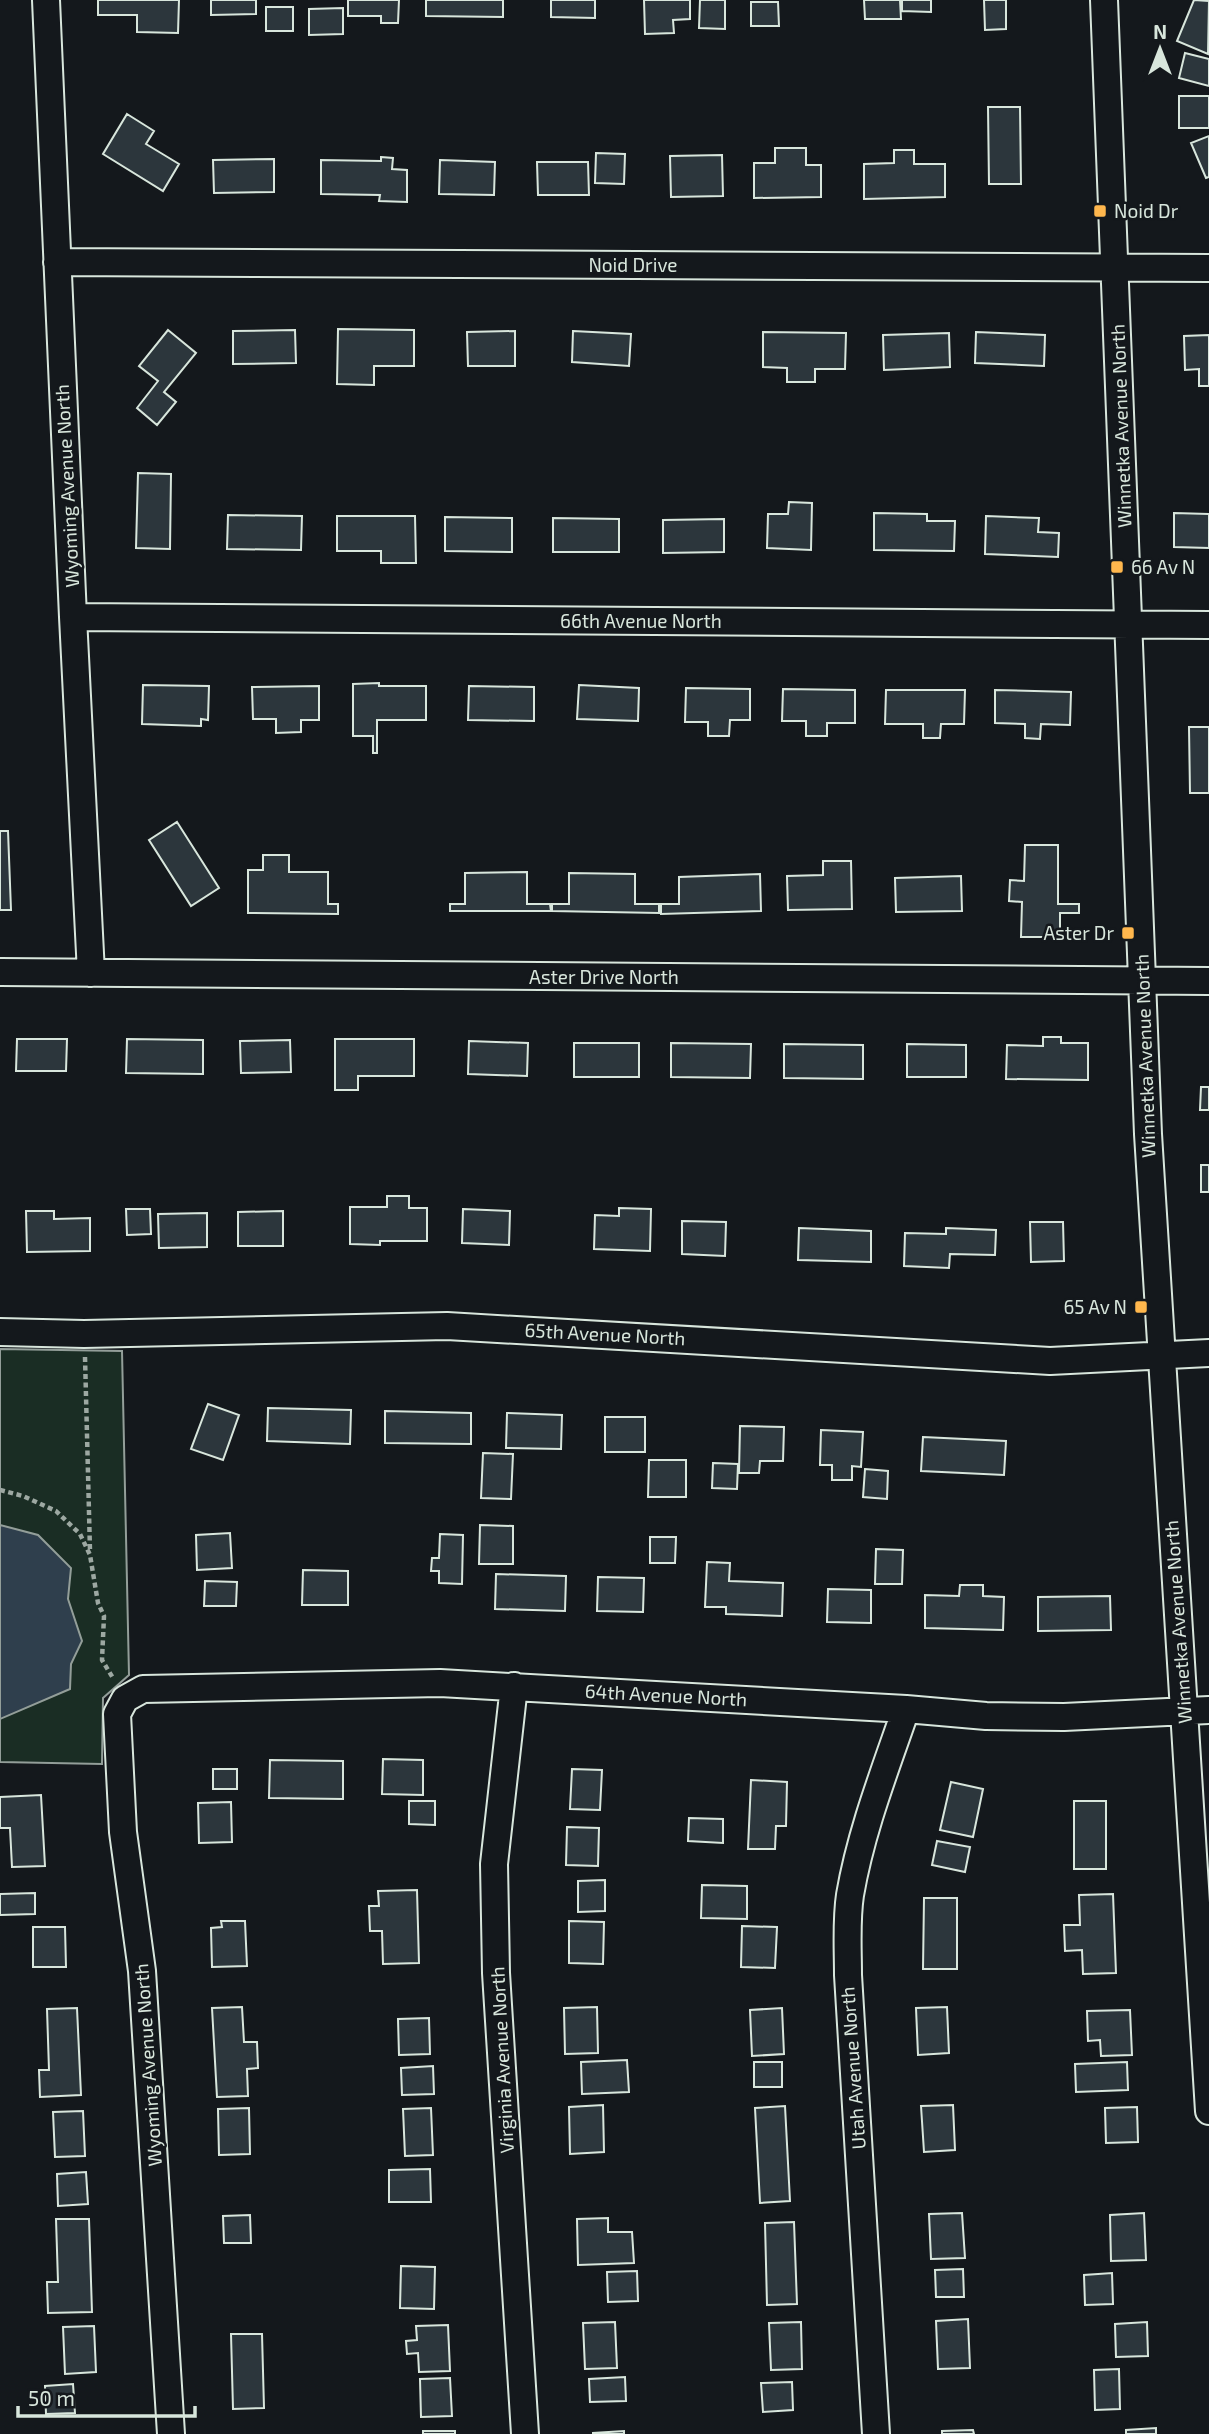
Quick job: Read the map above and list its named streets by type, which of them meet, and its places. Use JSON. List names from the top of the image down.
{
  "streets": {
    "street": [
      "Noid Drive",
      "Winnetka Avenue North",
      "Wyoming Avenue North",
      "66th Avenue North",
      "Aster Drive North",
      "65th Avenue North",
      "64th Avenue North",
      "Virginia Avenue North",
      "Utah Avenue North"
    ]
  },
  "crossings": [
    ["Noid Drive", "Winnetka Avenue North"],
    ["Noid Drive", "Wyoming Avenue North"],
    ["Winnetka Avenue North", "66th Avenue North"],
    ["Winnetka Avenue North", "Aster Drive North"],
    ["Winnetka Avenue North", "65th Avenue North"],
    ["Winnetka Avenue North", "64th Avenue North"],
    ["Wyoming Avenue North", "66th Avenue North"],
    ["Wyoming Avenue North", "Aster Drive North"],
    ["Wyoming Avenue North", "64th Avenue North"],
    ["64th Avenue North", "Virginia Avenue North"],
    ["64th Avenue North", "Utah Avenue North"]
  ],
  "places": {
    "transit": [
      "Noid Dr",
      "66 Av N",
      "Aster Dr",
      "65 Av N"
    ]
  },
  "scale_bar": "50 m",
  "north": "top"
}
